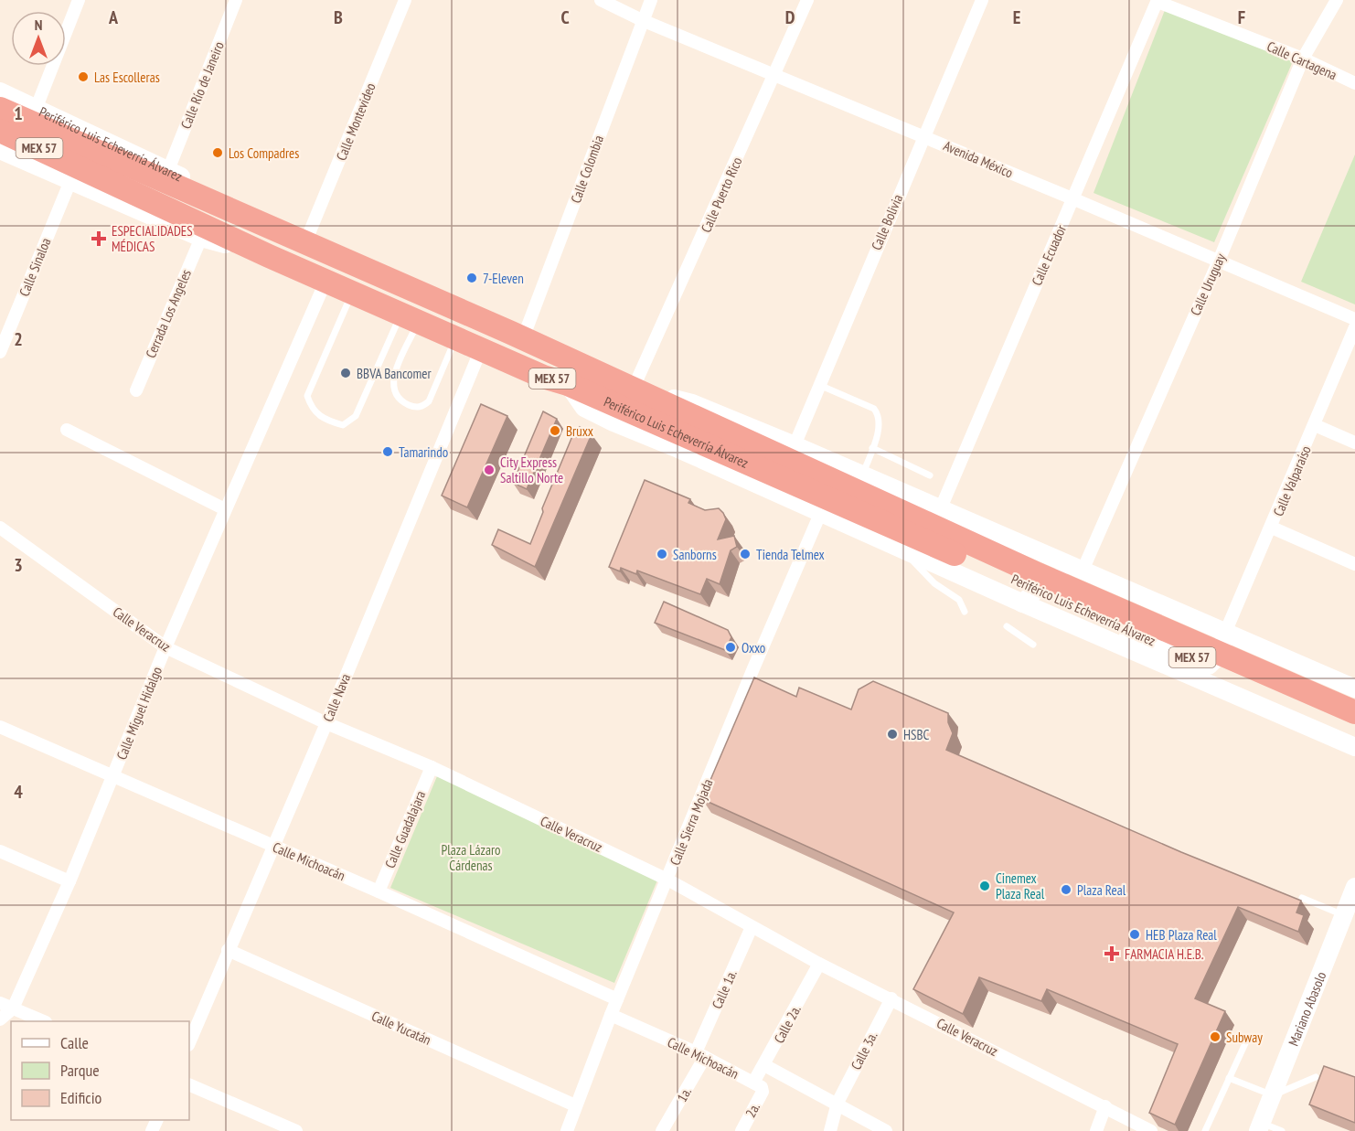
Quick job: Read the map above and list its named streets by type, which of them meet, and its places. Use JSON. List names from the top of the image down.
{
  "streets": {
    "highway": ["Periférico Luis Echeverría Álvarez", "MEX 57"],
    "street": [
      "Calle Cartagena",
      "Calle Río de Janeiro",
      "Calle Montevideo",
      "Avenida México",
      "Calle Colombia",
      "Calle Puerto Rico",
      "Calle Bolivia",
      "Calle Ecuador",
      "Calle Sinaloa",
      "Calle Uruguay",
      "Cerrada Los Angeles",
      "Calle Valparaíso",
      "Calle Veracruz",
      "Calle Nava",
      "Calle Miguel Hidalgo",
      "Calle Sierra Mojada",
      "Calle Guadalajara",
      "Calle Michoacán",
      "Calle 1a.",
      "Mariano Abasolo",
      "Calle 2a.",
      "Calle Yucatán",
      "Calle 3a.",
      "1a.",
      "2a."
    ]
  },
  "crossings": [
    ["Calle Cartagena", "Calle Ecuador"],
    ["Calle Cartagena", "Calle Uruguay"],
    ["Calle Río de Janeiro", "Periférico Luis Echeverría Álvarez"],
    ["Calle Montevideo", "Periférico Luis Echeverría Álvarez"],
    ["Periférico Luis Echeverría Álvarez", "Calle Colombia"],
    ["Periférico Luis Echeverría Álvarez", "Calle Puerto Rico"],
    ["Periférico Luis Echeverría Álvarez", "Calle Sinaloa"],
    ["Periférico Luis Echeverría Álvarez", "Calle Nava"],
    ["Periférico Luis Echeverría Álvarez", "Calle Miguel Hidalgo"],
    ["Avenida México", "Calle Colombia"],
    ["Avenida México", "Calle Puerto Rico"],
    ["Avenida México", "Calle Bolivia"],
    ["Avenida México", "Calle Ecuador"],
    ["Avenida México", "Calle Uruguay"],
    ["Calle Veracruz", "Calle Nava"],
    ["Calle Veracruz", "Calle Miguel Hidalgo"],
    ["Calle Veracruz", "Calle Sierra Mojada"],
    ["Calle Veracruz", "Calle Guadalajara"],
    ["Calle Veracruz", "Calle 1a."],
    ["Calle Veracruz", "Calle 2a."],
    ["Calle Veracruz", "Calle 3a."],
    ["Calle Nava", "Calle Michoacán"],
    ["Calle Nava", "Calle Yucatán"],
    ["Calle Miguel Hidalgo", "Calle Michoacán"],
    ["Calle Sierra Mojada", "Calle Michoacán"],
    ["Calle Sierra Mojada", "Calle Yucatán"],
    ["Calle Guadalajara", "Calle Michoacán"],
    ["Calle Michoacán", "Calle 1a."],
    ["Calle Michoacán", "Calle 2a."],
    ["Calle Michoacán", "1a."],
    ["Calle Michoacán", "2a."],
    ["Calle 1a.", "1a."],
    ["Calle 2a.", "2a."]
  ],
  "parks": ["Plaza Lázaro Cárdenas"],
  "places": {
    "other": [
      "Las Escolleras",
      "Los Compadres",
      "7-Eleven",
      "BBVA Bancomer",
      "Bruxx",
      "Tamarindo",
      "City Express Saltillo Norte",
      "Sanborns",
      "Tienda Telmex",
      "Oxxo",
      "HSBC",
      "Cinemex Plaza Real",
      "Plaza Real",
      "HEB Plaza Real",
      "Subway"
    ],
    "health": ["ESPECIALIDADES MÉDICAS", "FARMACIA H.E.B."]
  },
  "legend": ["Calle", "Parque", "Edificio"],
  "north": "top",
  "grid": {
    "columns": [
      "A",
      "B",
      "C",
      "D",
      "E",
      "F"
    ],
    "rows": [
      "1",
      "2",
      "3",
      "4"
    ]
  }
}
